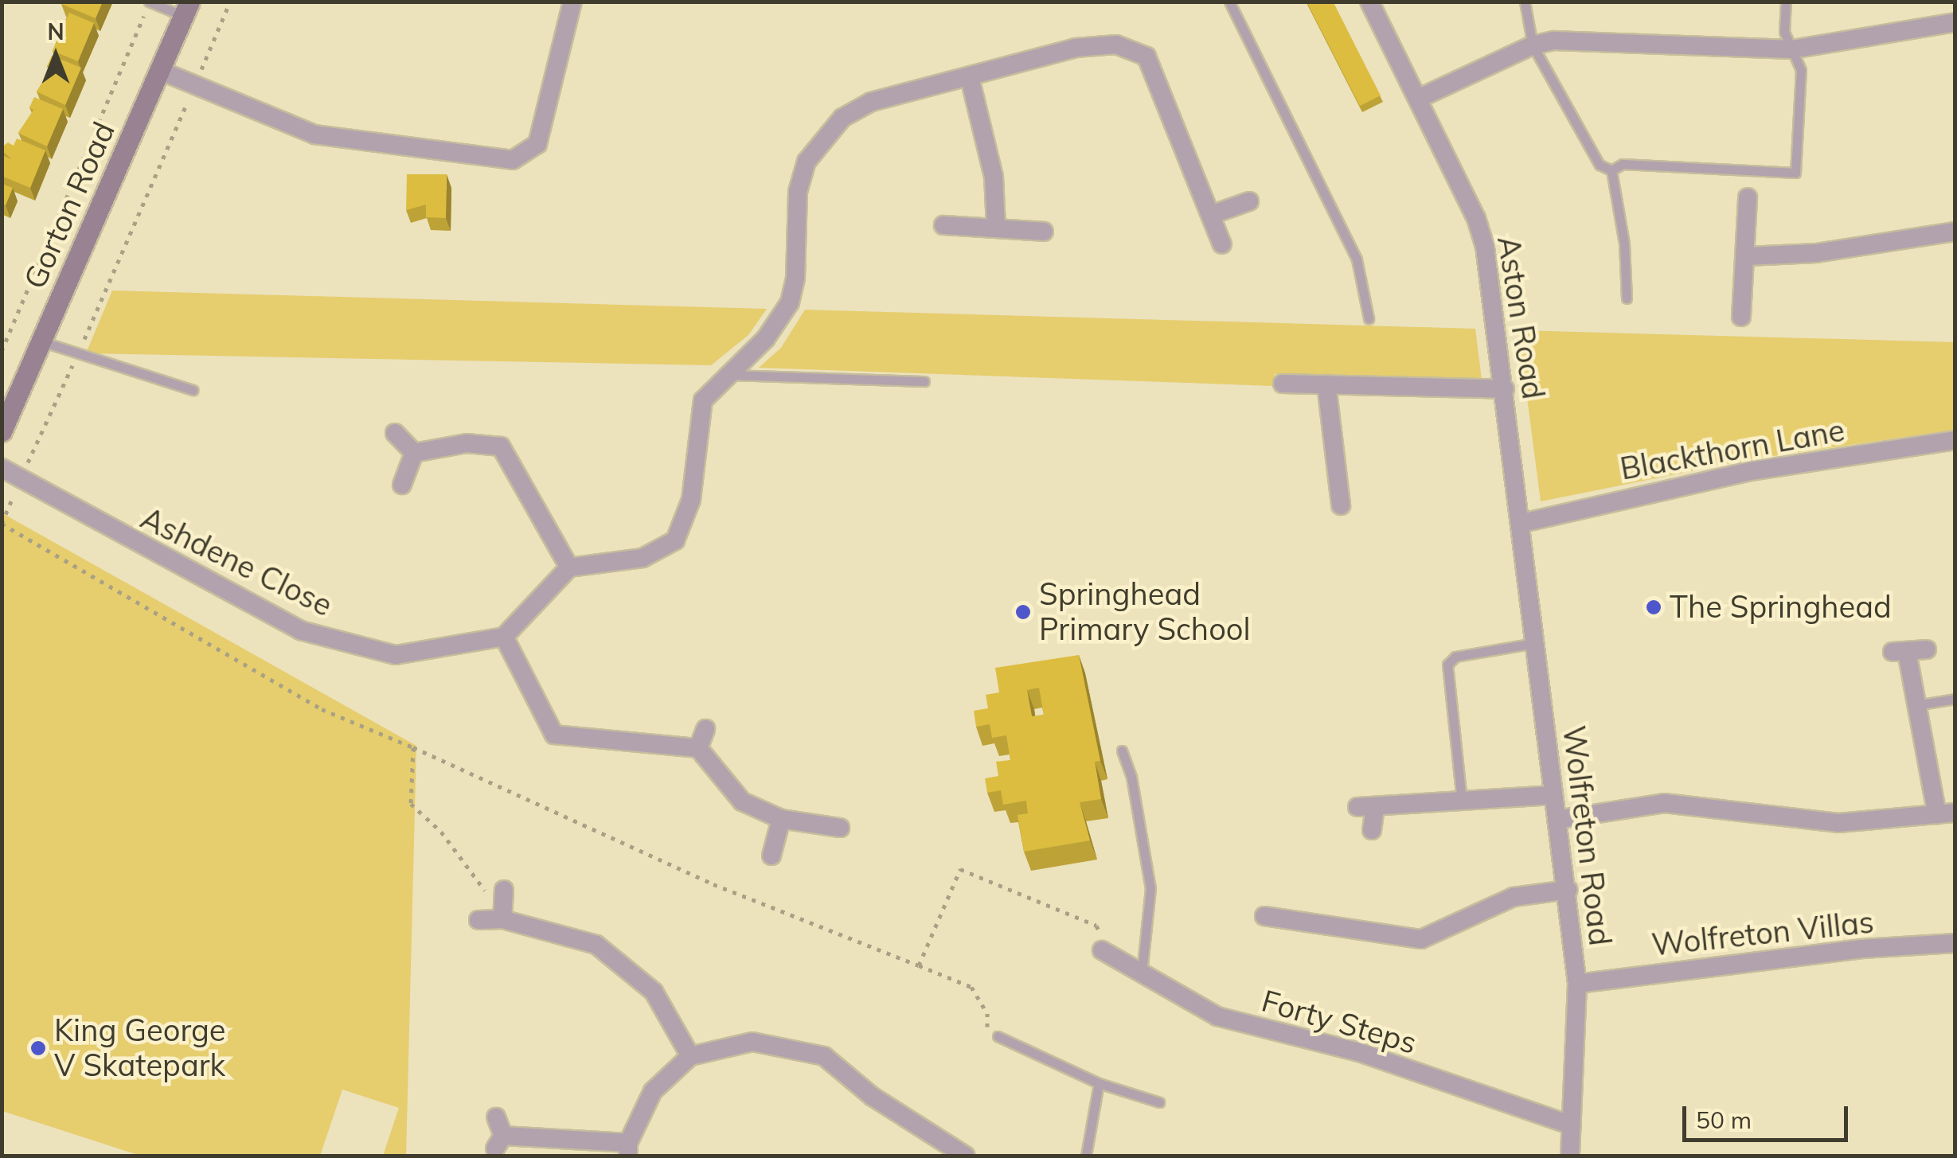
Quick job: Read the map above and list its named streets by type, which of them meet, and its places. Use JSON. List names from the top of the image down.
{
  "streets": {
    "main road": ["Gorton Road"],
    "street": [
      "Aston Road",
      "Blackthorn Lane",
      "Ashdene Close",
      "Wolfreton Road",
      "Wolfreton Villas",
      "Forty Steps"
    ]
  },
  "crossings": [
    ["Aston Road", "Blackthorn Lane"],
    ["Aston Road", "Wolfreton Road"],
    ["Blackthorn Lane", "Wolfreton Road"],
    ["Wolfreton Road", "Wolfreton Villas"],
    ["Wolfreton Road", "Forty Steps"]
  ],
  "places": ["The Springhead", "Springhead Primary School", "King George V Skatepark"],
  "scale_bar": "50 m",
  "north": "top"
}
